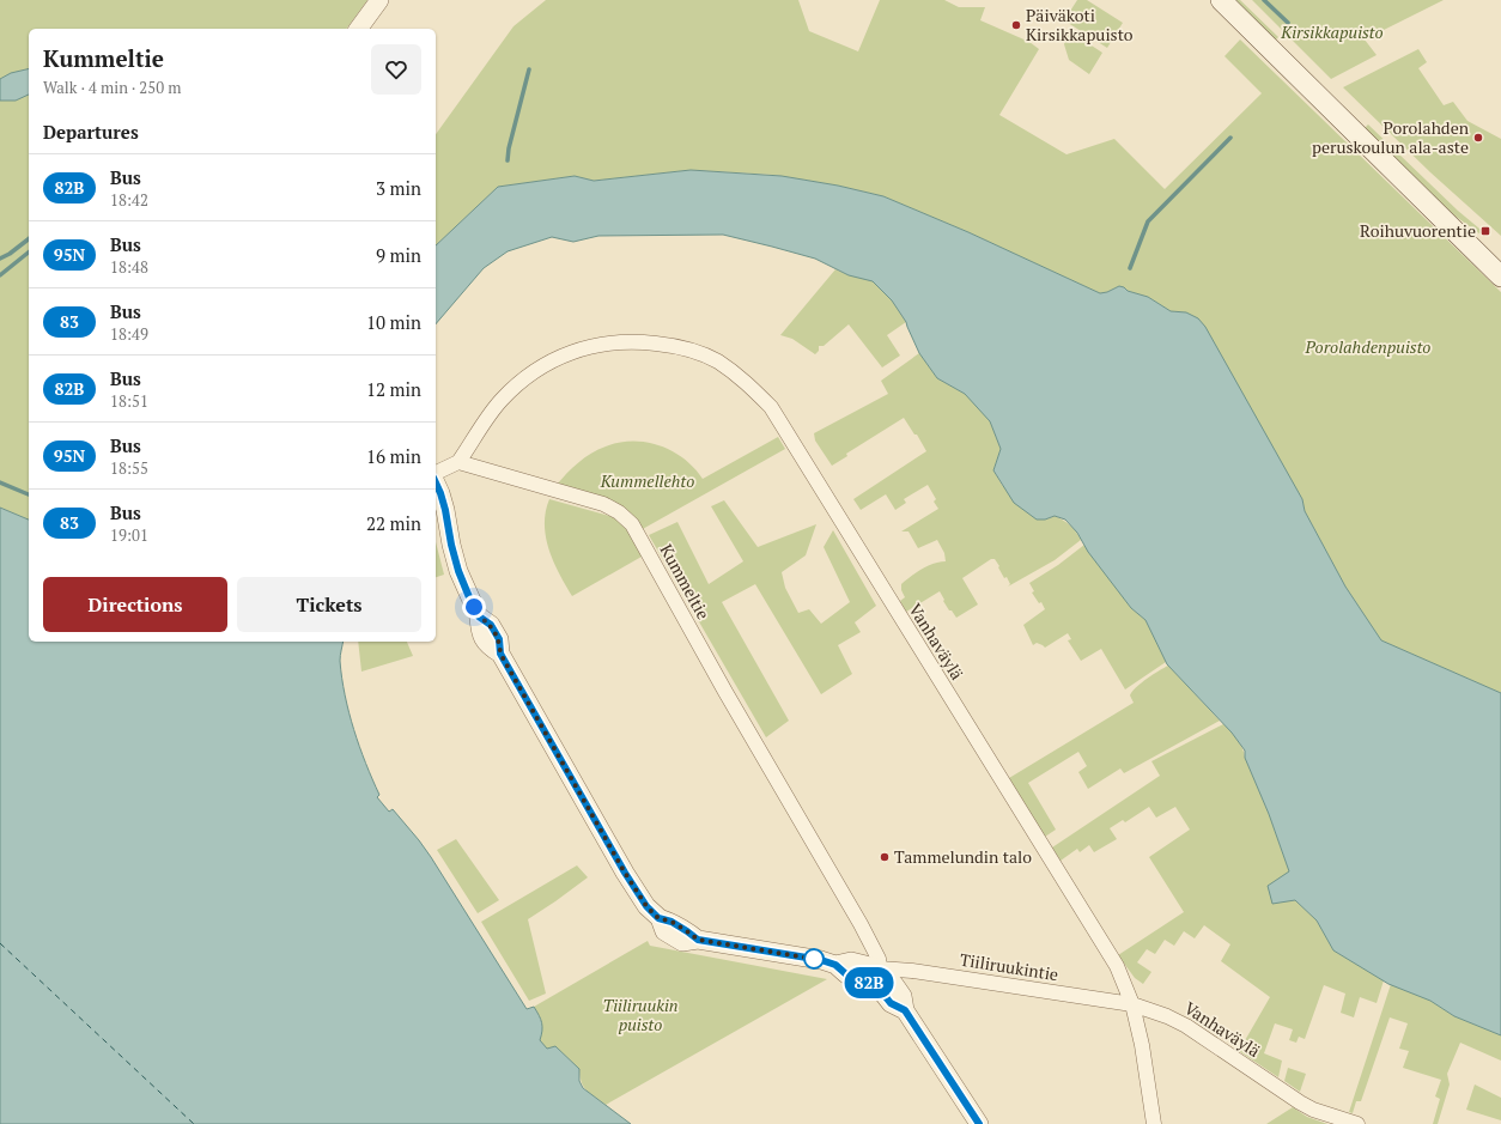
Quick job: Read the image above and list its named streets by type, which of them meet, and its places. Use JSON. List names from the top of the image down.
{
  "streets": {
    "street": ["Kummeltie", "Vanhaväylä", "Tiiliruukintie"]
  },
  "crossings": [
    ["Kummeltie", "Vanhaväylä"],
    ["Kummeltie", "Tiiliruukintie"],
    ["Vanhaväylä", "Tiiliruukintie"]
  ],
  "parks": [
    "Kirsikkapuisto",
    "Porolahdenpuisto",
    "Kummellehto",
    "Tiiliruukin puisto"
  ],
  "places": {
    "other": ["Päiväkoti Kirsikkapuisto", "Porolahden peruskoulun ala-aste", "Tammelundin talo"],
    "transit": ["Roihuvuorentie"]
  },
  "lines": ["bus line 82B"],
  "page": {
    "on_map": "82B",
    "heading": [
      ["Kummeltie", "Walk · 4 min · 250 m"],
      "Departures"
    ],
    "list": [
      {
        "mark": "82B",
        "name": "Bus",
        "note": "18:42",
        "value": "3 min"
      },
      {
        "mark": "95N",
        "name": "Bus",
        "note": "18:48",
        "value": "9 min"
      },
      {
        "mark": "83",
        "name": "Bus",
        "note": "18:49",
        "value": "10 min"
      },
      {
        "mark": "82B",
        "name": "Bus",
        "note": "18:51",
        "value": "12 min"
      },
      {
        "mark": "95N",
        "name": "Bus",
        "note": "18:55",
        "value": "16 min"
      },
      {
        "mark": "83",
        "name": "Bus",
        "note": "19:01",
        "value": "22 min"
      }
    ],
    "buttons": ["Directions", "Tickets"]
  }
}
